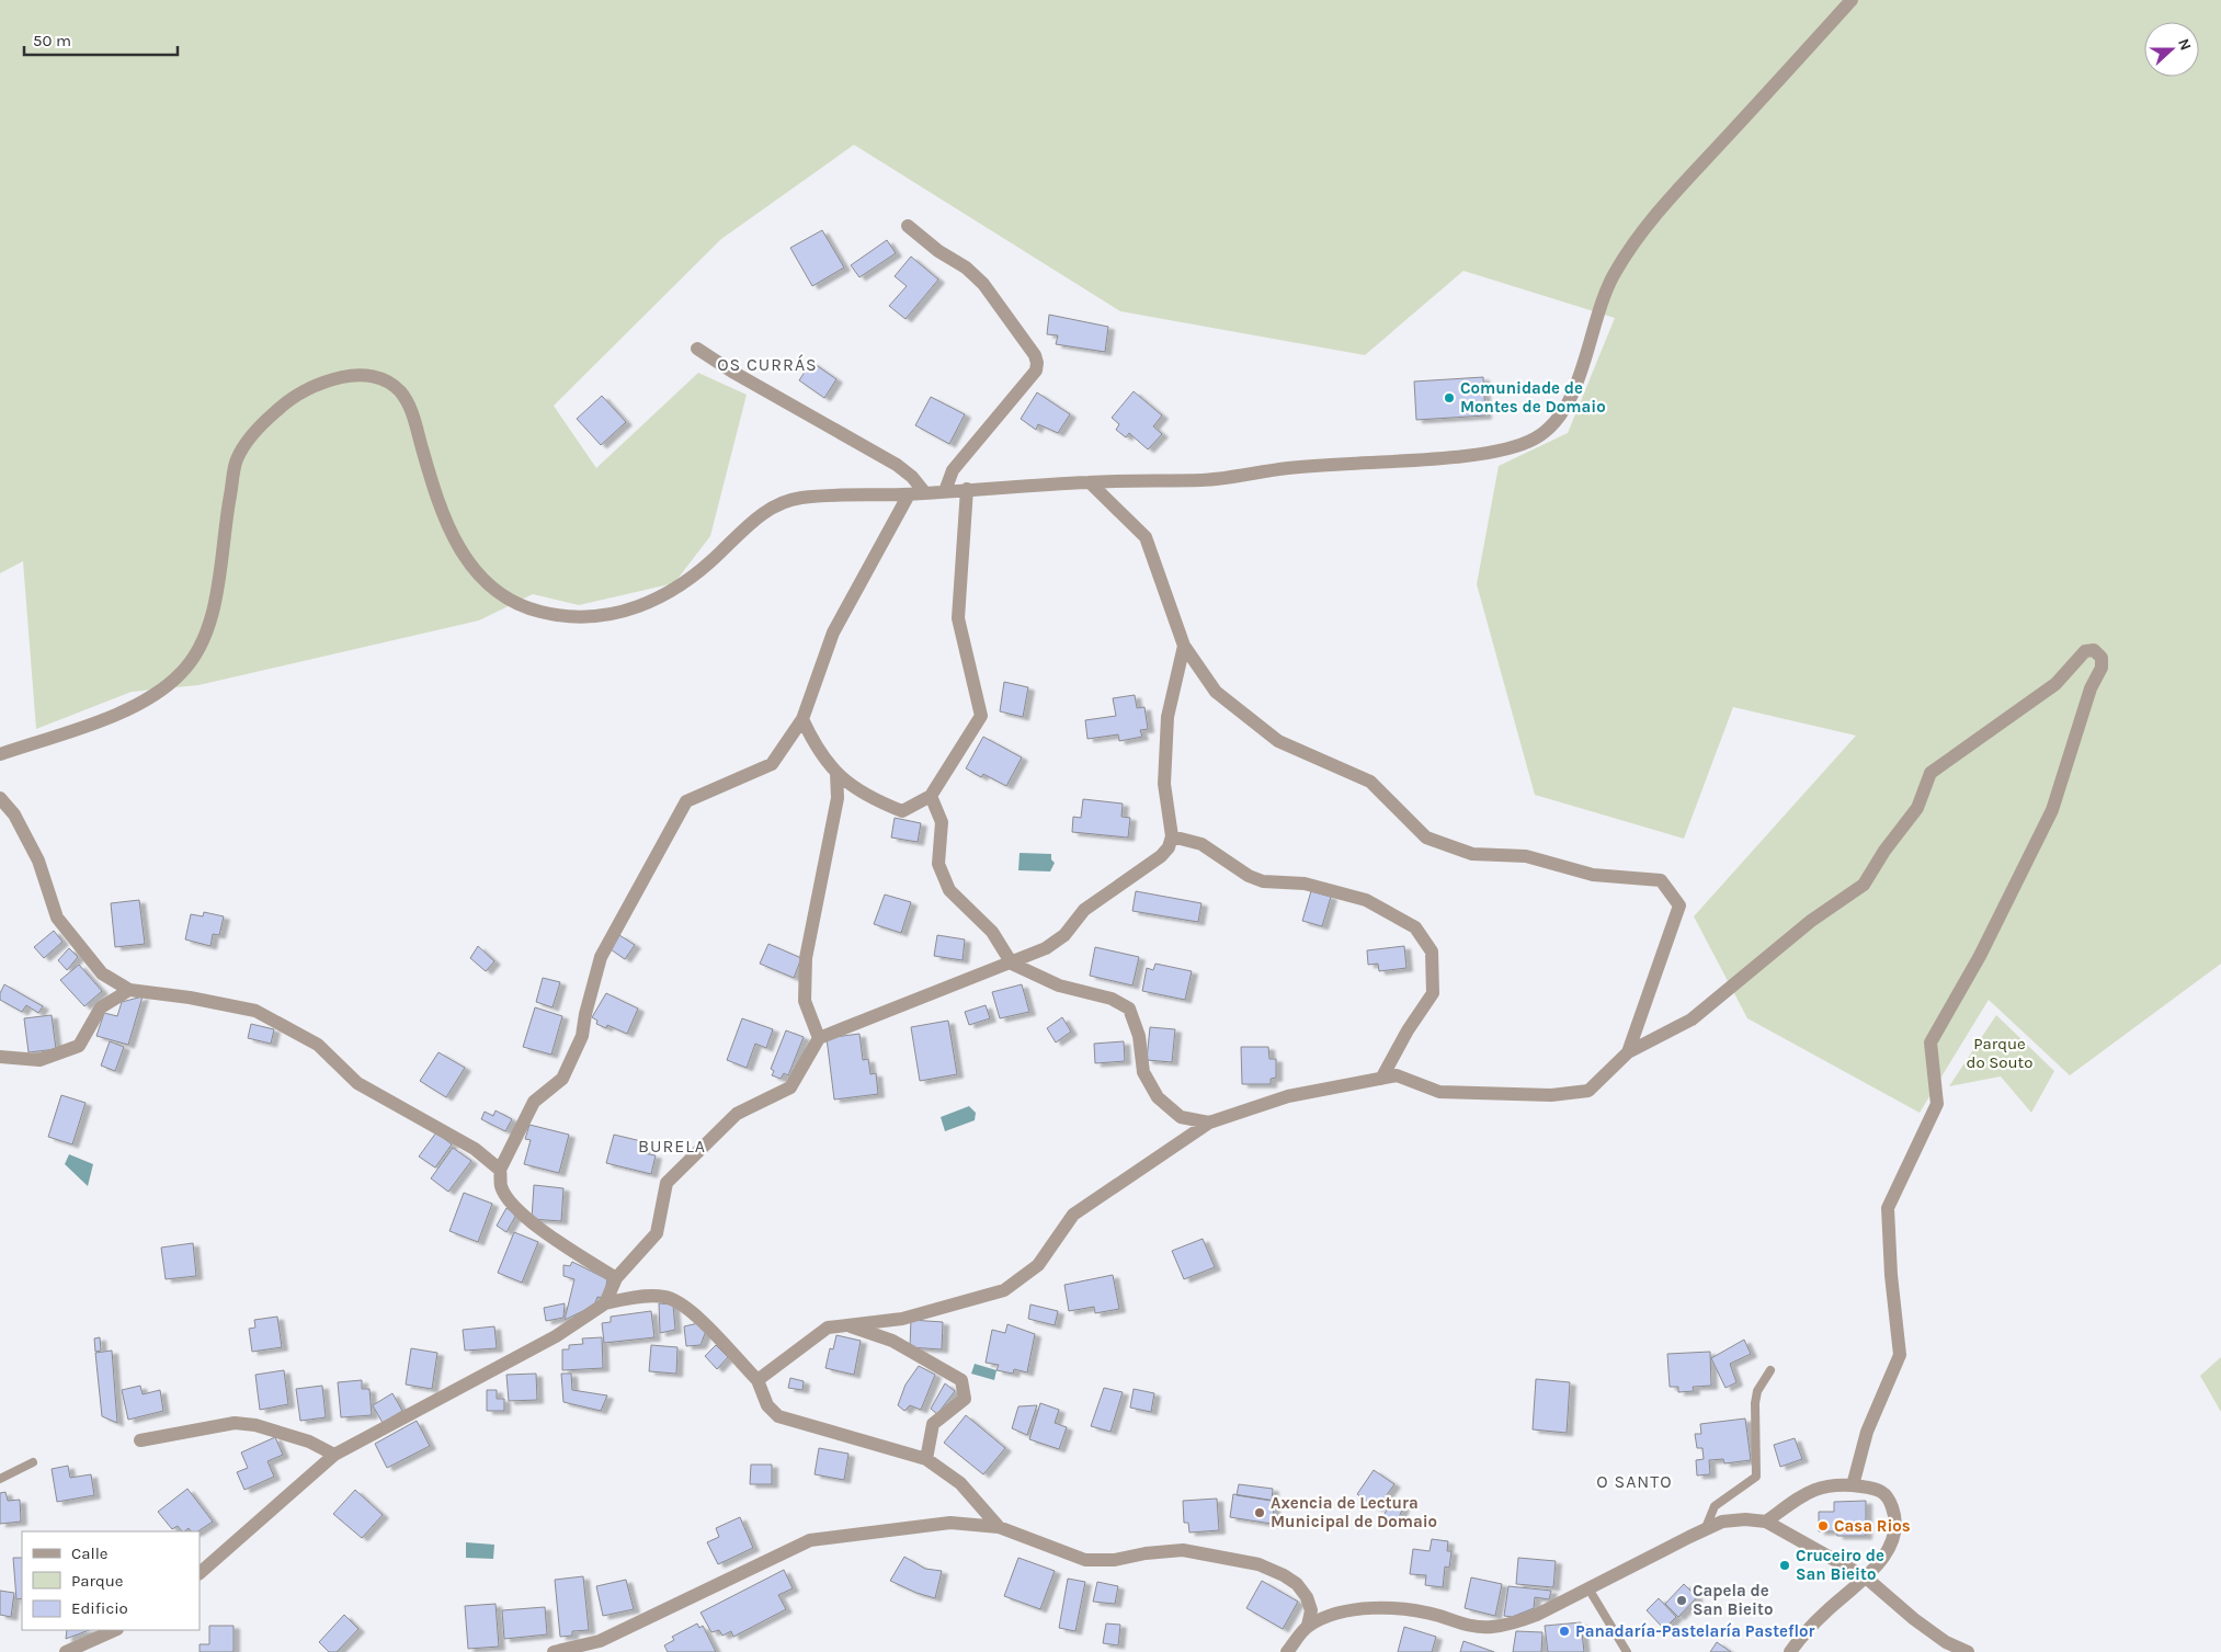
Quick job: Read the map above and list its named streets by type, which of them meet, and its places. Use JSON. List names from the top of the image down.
{
  "districts": ["OS CURRÁS", "BURELA", "O SANTO"],
  "parks": ["Parque do Souto"],
  "places": [
    "Comunidade de Montes de Domaio",
    "Axencia de Lectura Municipal de Domaio",
    "Casa Rios",
    "Cruceiro de San Bieito",
    "Capela de San Bieito",
    "Panadaría-Pastelaría Pasteflor"
  ],
  "legend": ["Calle", "Parque", "Edificio"],
  "scale_bar": "50 m",
  "north": "right"
}
